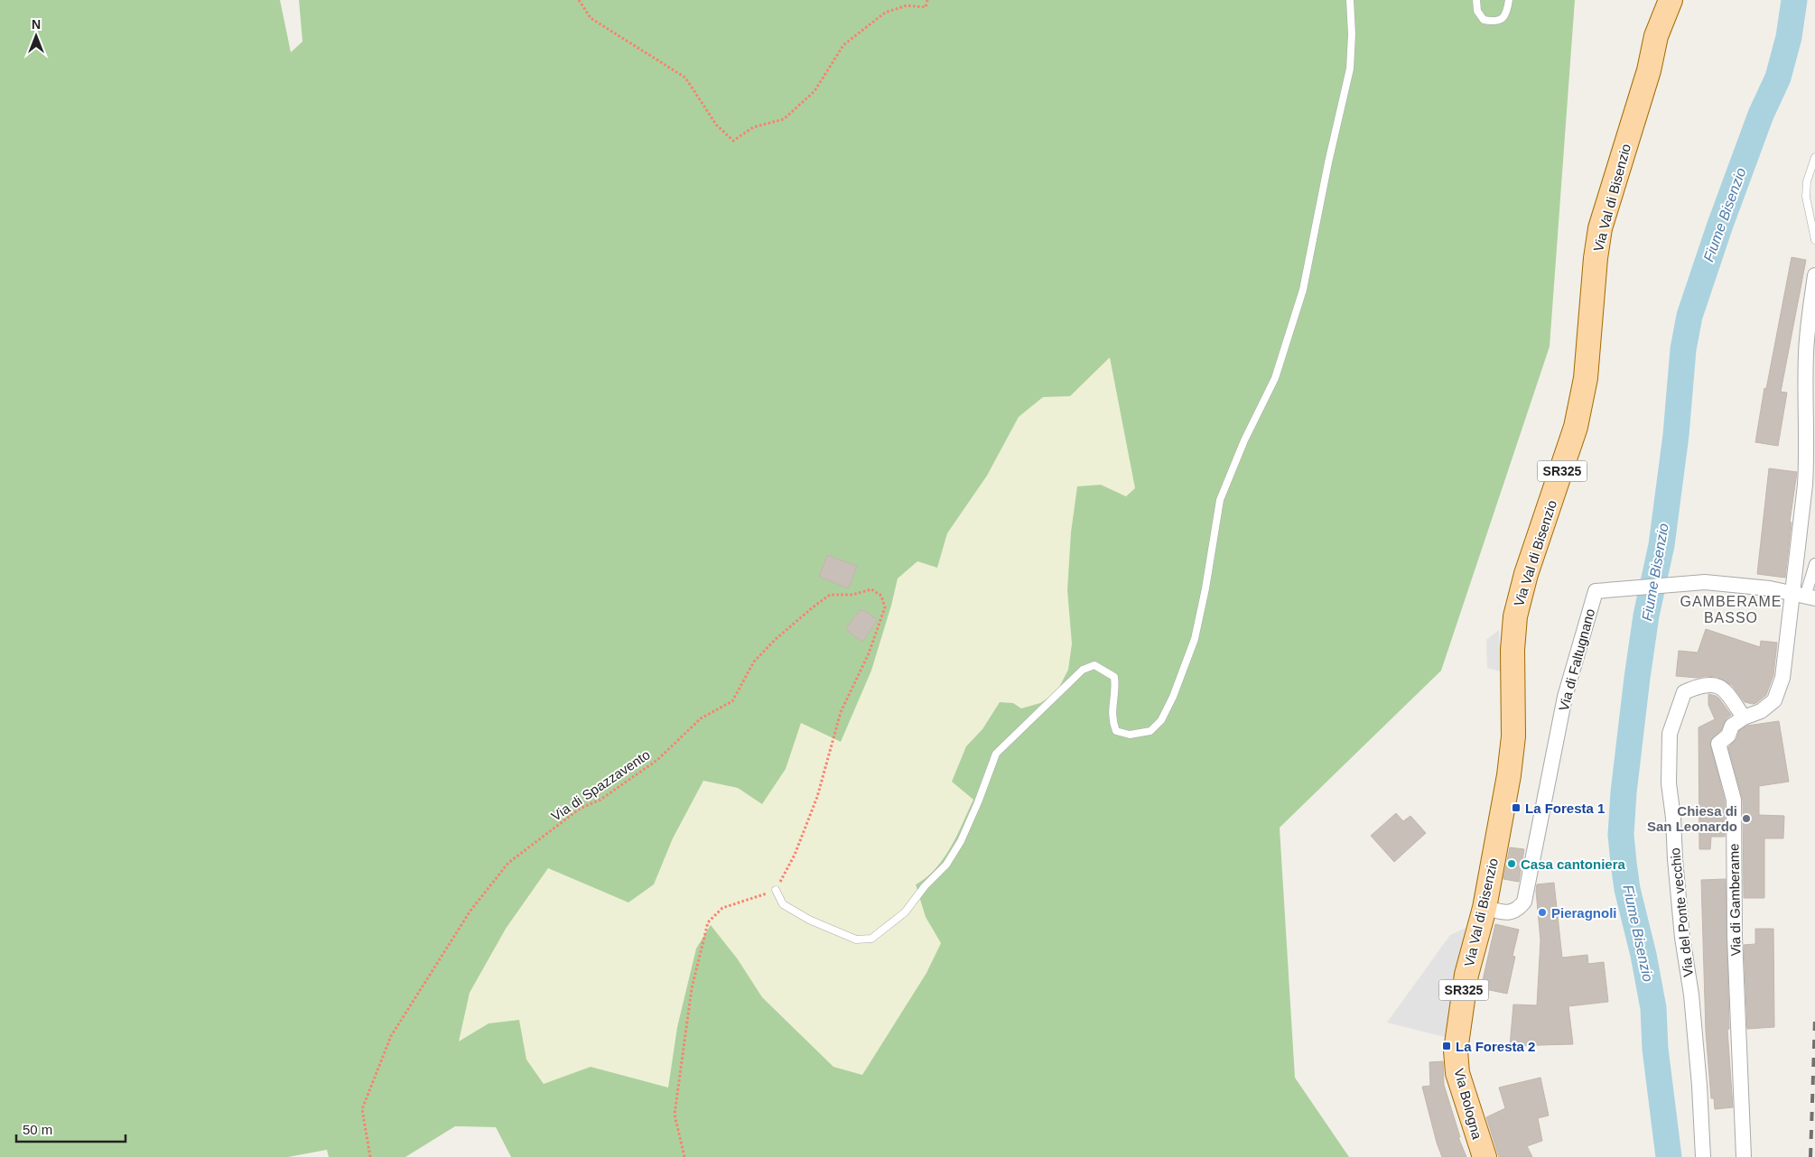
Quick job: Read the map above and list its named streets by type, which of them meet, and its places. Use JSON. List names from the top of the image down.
{
  "streets": {
    "main road": ["Via Val di Bisenzio", "SR325", "Via Bologna"],
    "street": ["Via di Faltugnano", "Via di Gamberame", "Via del Ponte vecchio"],
    "path": ["Via di Spazzavento"]
  },
  "crossings": [
    ["Via Val di Bisenzio", "SR325"],
    ["Via Val di Bisenzio", "Via di Faltugnano"],
    ["Via Val di Bisenzio", "Via Bologna"],
    ["Via di Faltugnano", "Via di Gamberame"],
    ["Via di Gamberame", "Via del Ponte vecchio"]
  ],
  "districts": ["GAMBERAME BASSO"],
  "water": ["Fiume Bisenzio"],
  "places": {
    "transit": ["La Foresta 1", "La Foresta 2"],
    "other": ["Chiesa di San Leonardo", "Casa cantoniera", "Pieragnoli"]
  },
  "scale_bar": "50 m",
  "north": "top"
}
